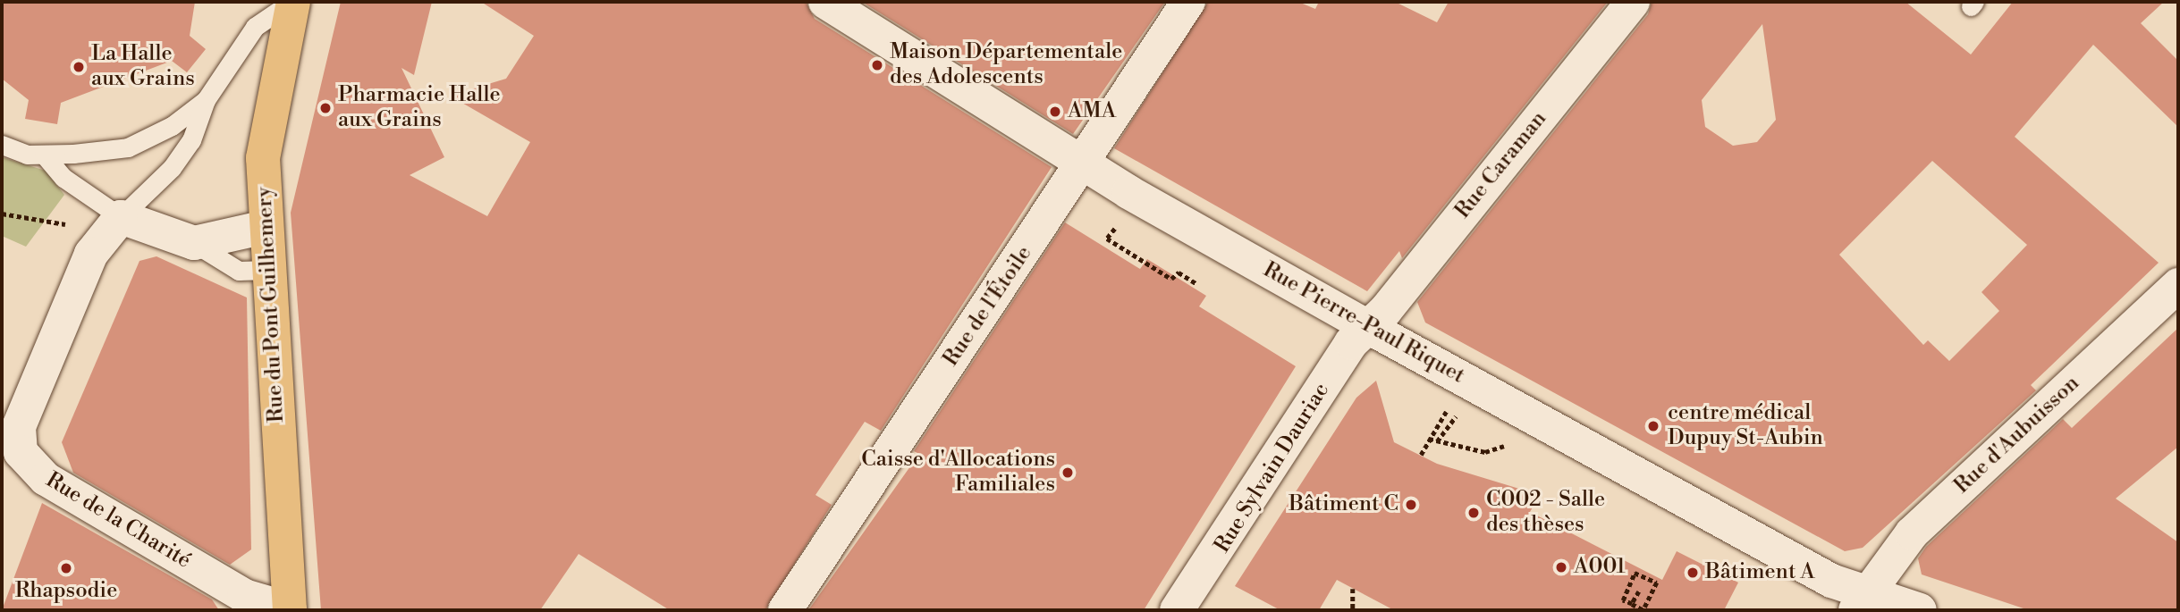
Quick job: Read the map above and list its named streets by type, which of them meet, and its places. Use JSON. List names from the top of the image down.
{
  "streets": {
    "main road": ["Rue du Pont Guilhemery"],
    "street": [
      "Rue Caraman",
      "Rue de l'Étoile",
      "Rue Pierre-Paul Riquet",
      "Rue d'Aubuisson",
      "Rue Sylvain Dauriac",
      "Rue de la Charité"
    ]
  },
  "crossings": [
    ["Rue Caraman", "Rue Pierre-Paul Riquet"],
    ["Rue Caraman", "Rue Sylvain Dauriac"],
    ["Rue du Pont Guilhemery", "Rue de la Charité"],
    ["Rue de l'Étoile", "Rue Pierre-Paul Riquet"],
    ["Rue Pierre-Paul Riquet", "Rue d'Aubuisson"],
    ["Rue Pierre-Paul Riquet", "Rue Sylvain Dauriac"]
  ],
  "places": [
    "Maison Départementale des Adolescents",
    "La Halle aux Grains",
    "Pharmacie Halle aux Grains",
    "AMA",
    "centre médical Dupuy St-Aubin",
    "Caisse d'Allocations Familiales",
    "Bâtiment C",
    "C002 - Salle des thèses",
    "A001",
    "Rhapsodie",
    "Bâtiment A"
  ]
}
